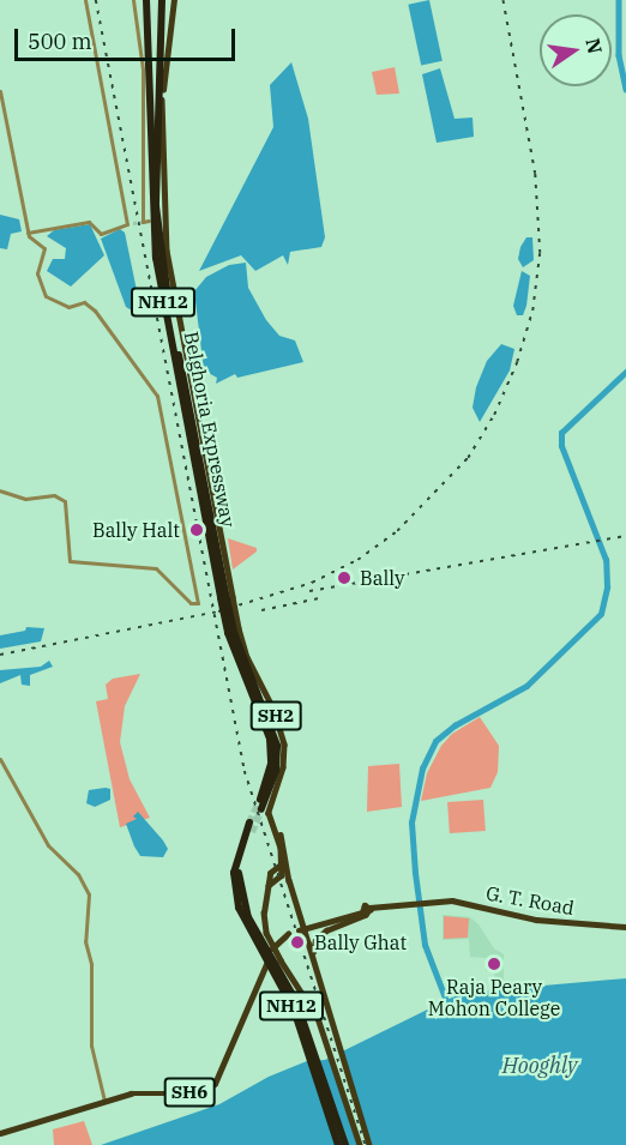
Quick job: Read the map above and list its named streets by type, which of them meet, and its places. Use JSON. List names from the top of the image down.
{
  "streets": {
    "highway": ["NH12", "Belghoria Expressway"],
    "main road": ["SH2", "G. T. Road", "SH6"]
  },
  "crossings": [
    ["Belghoria Expressway", "SH2"]
  ],
  "water": ["Hooghly"],
  "places": [
    "Bally Halt",
    "Bally",
    "Bally Ghat",
    "Raja Peary Mohon College"
  ],
  "scale_bar": "500 m",
  "north": "right"
}
